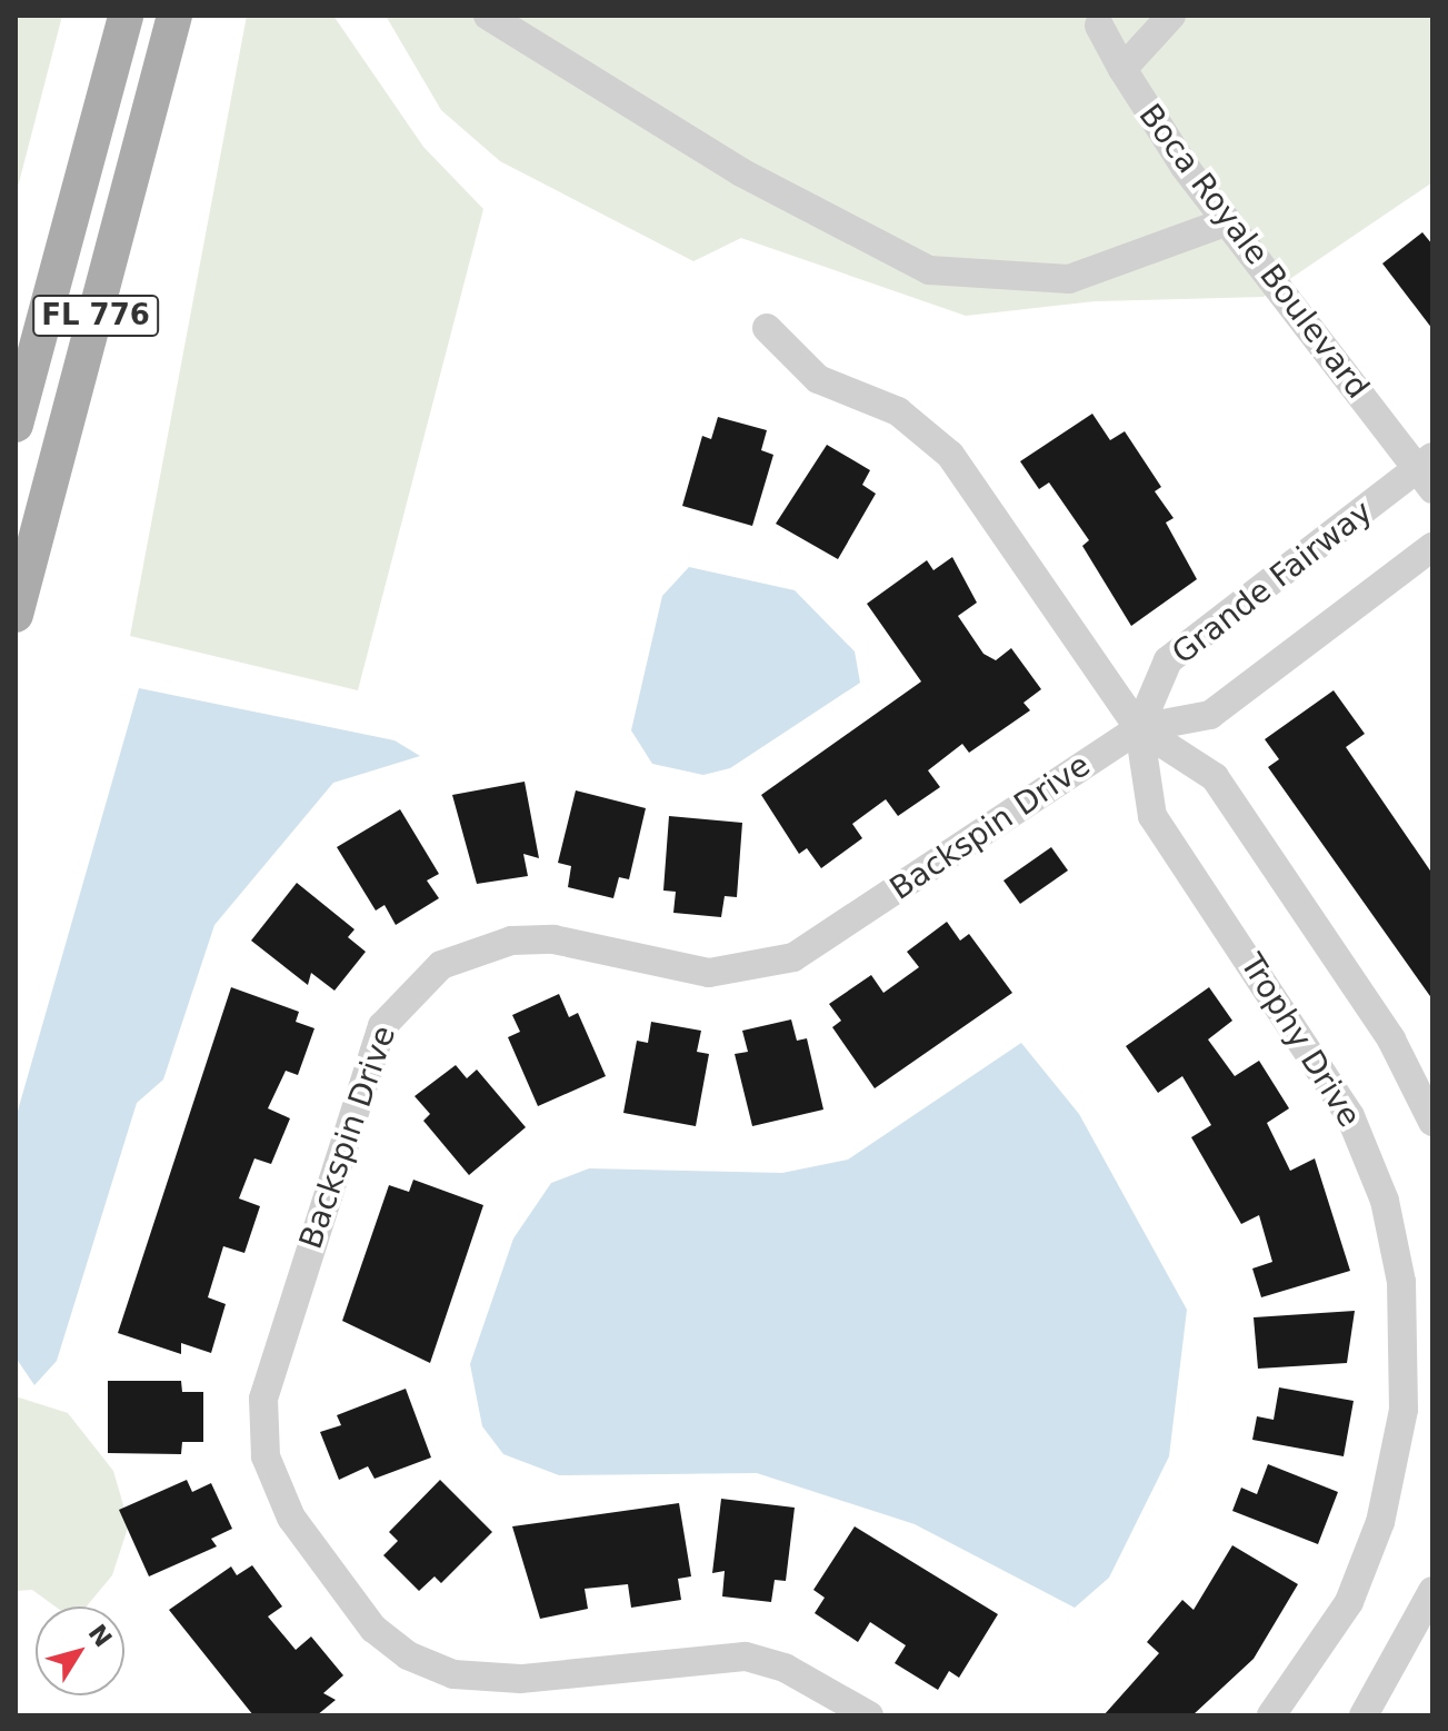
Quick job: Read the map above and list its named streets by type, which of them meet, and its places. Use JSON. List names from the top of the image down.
{
  "streets": {
    "main road": ["FL 776"],
    "street": [
      "Boca Royale Boulevard",
      "Grande Fairway",
      "Backspin Drive",
      "Trophy Drive"
    ]
  },
  "crossings": [
    ["Boca Royale Boulevard", "Grande Fairway"],
    ["Grande Fairway", "Backspin Drive"],
    ["Grande Fairway", "Trophy Drive"],
    ["Backspin Drive", "Trophy Drive"]
  ],
  "north": "top right"
}
